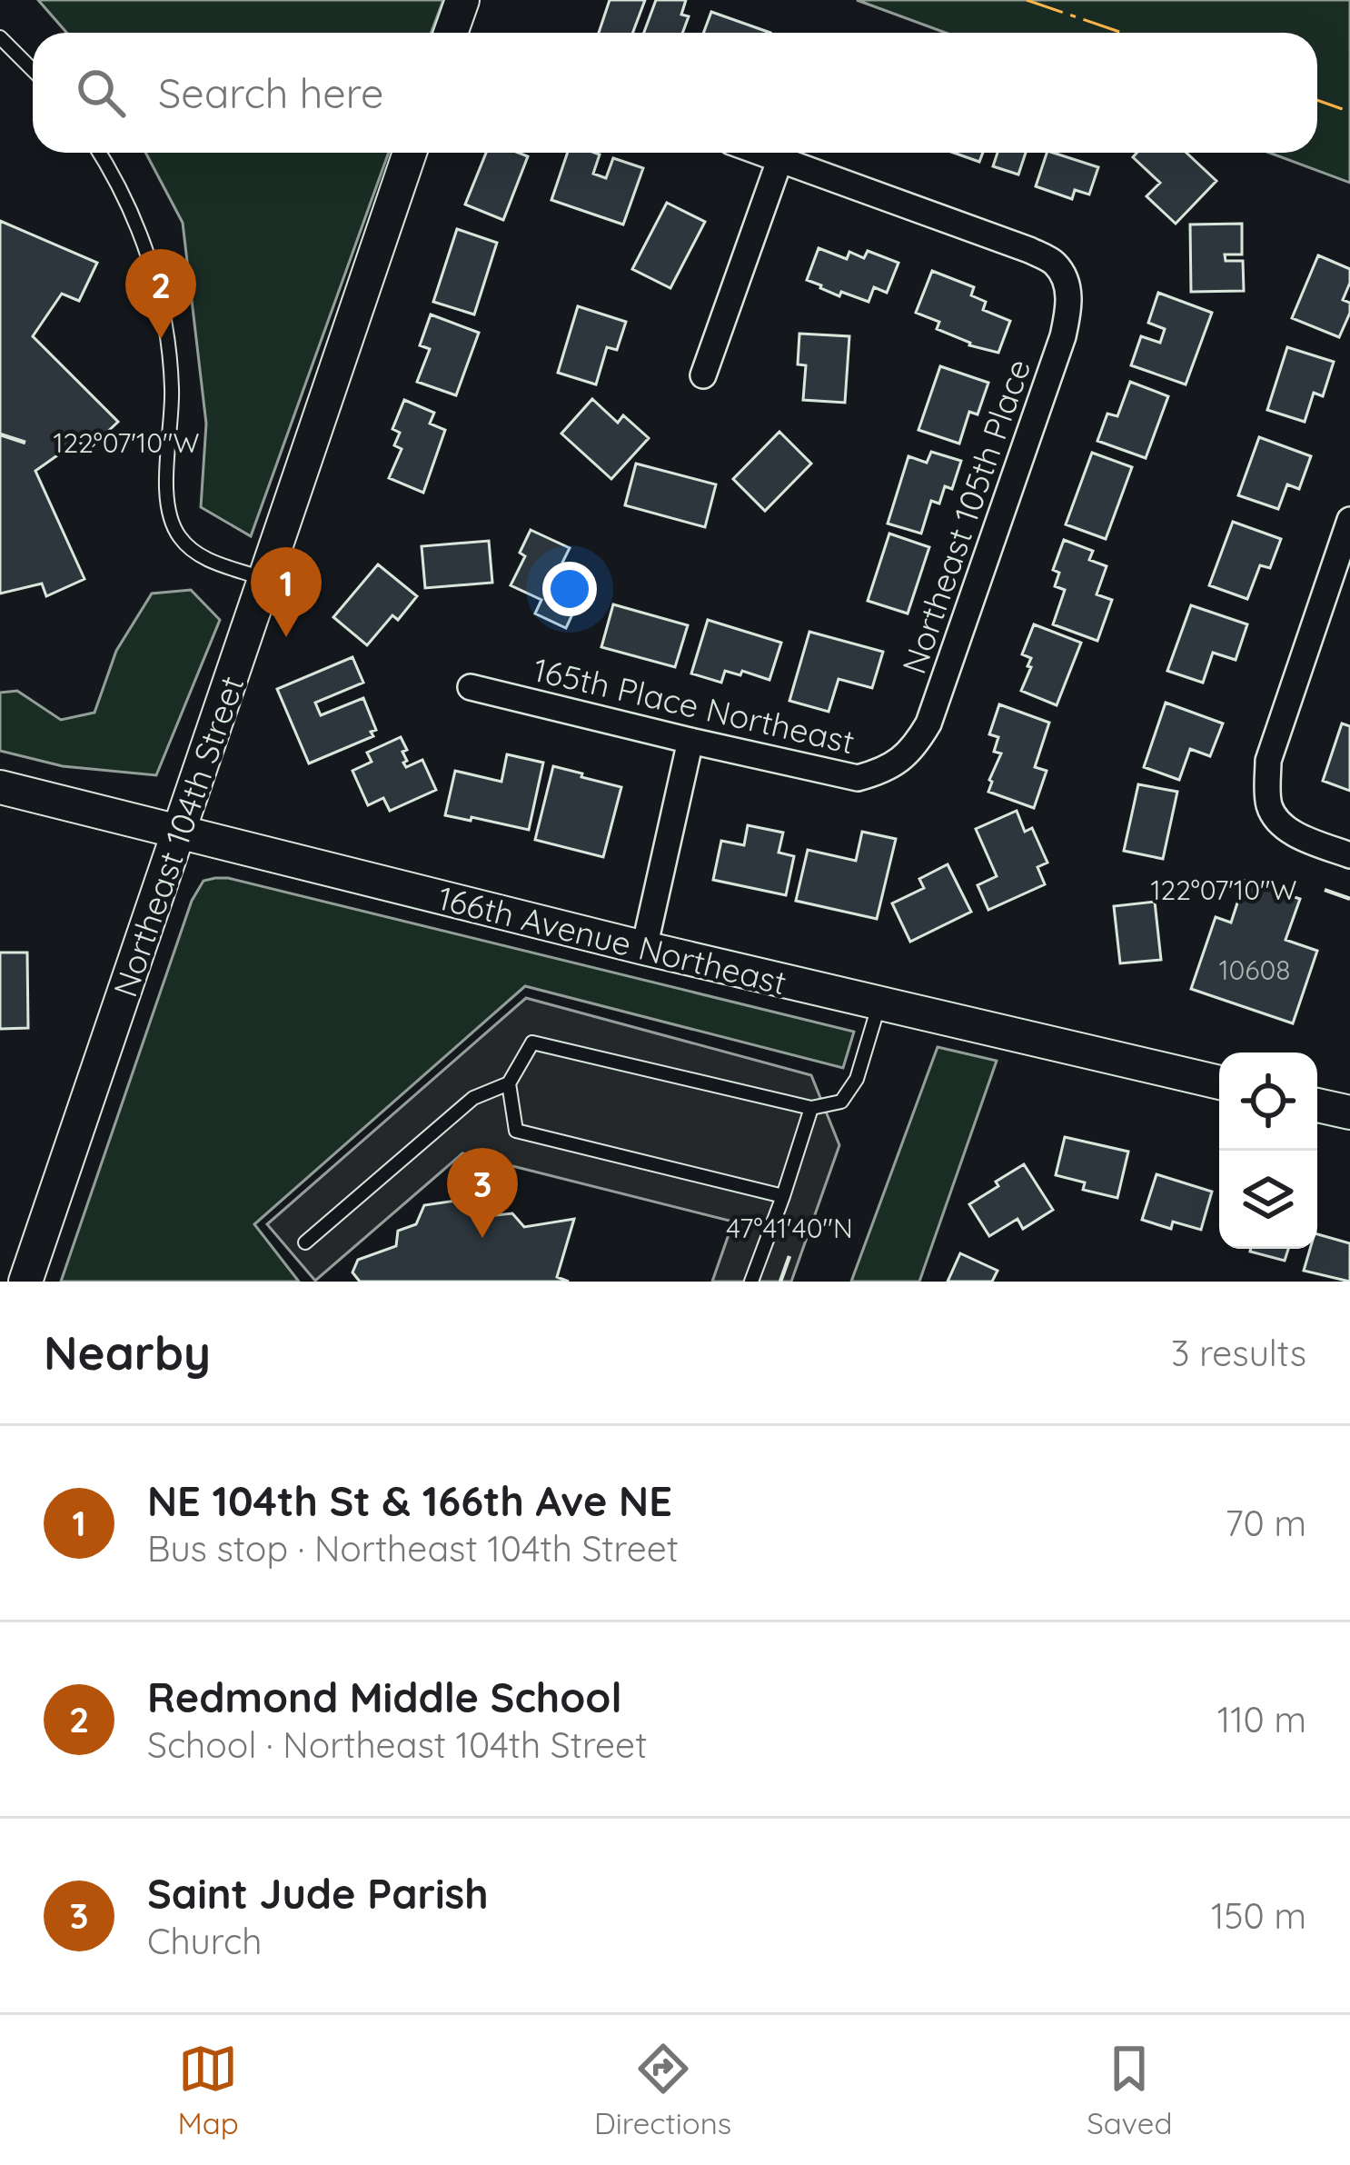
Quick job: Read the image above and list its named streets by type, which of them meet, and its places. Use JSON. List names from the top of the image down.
{
  "streets": {
    "street": [
      "Northeast 105th Place",
      "165th Place Northeast",
      "Northeast 104th Street",
      "166th Avenue Northeast"
    ]
  },
  "crossings": [
    ["Northeast 105th Place", "165th Place Northeast"],
    ["Northeast 104th Street", "166th Avenue Northeast"]
  ],
  "house_numbers": ["10608"],
  "page": {
    "search": "Search here",
    "pins": ["2", "1", "3"],
    "heading": ["Nearby", "3 results"],
    "list": [
      {
        "mark": "1",
        "name": "NE 104th St & 166th Ave NE",
        "note": "Bus stop · Northeast 104th Street",
        "value": "70 m"
      },
      {
        "mark": "2",
        "name": "Redmond Middle School",
        "note": "School · Northeast 104th Street",
        "value": "110 m"
      },
      {
        "mark": "3",
        "name": "Saint Jude Parish",
        "note": "Church",
        "value": "150 m"
      }
    ],
    "nav": ["Map", "Directions", "Saved"]
  },
  "coordinates": ["122°07'10\"W", "47°41'40\"N"]
}
